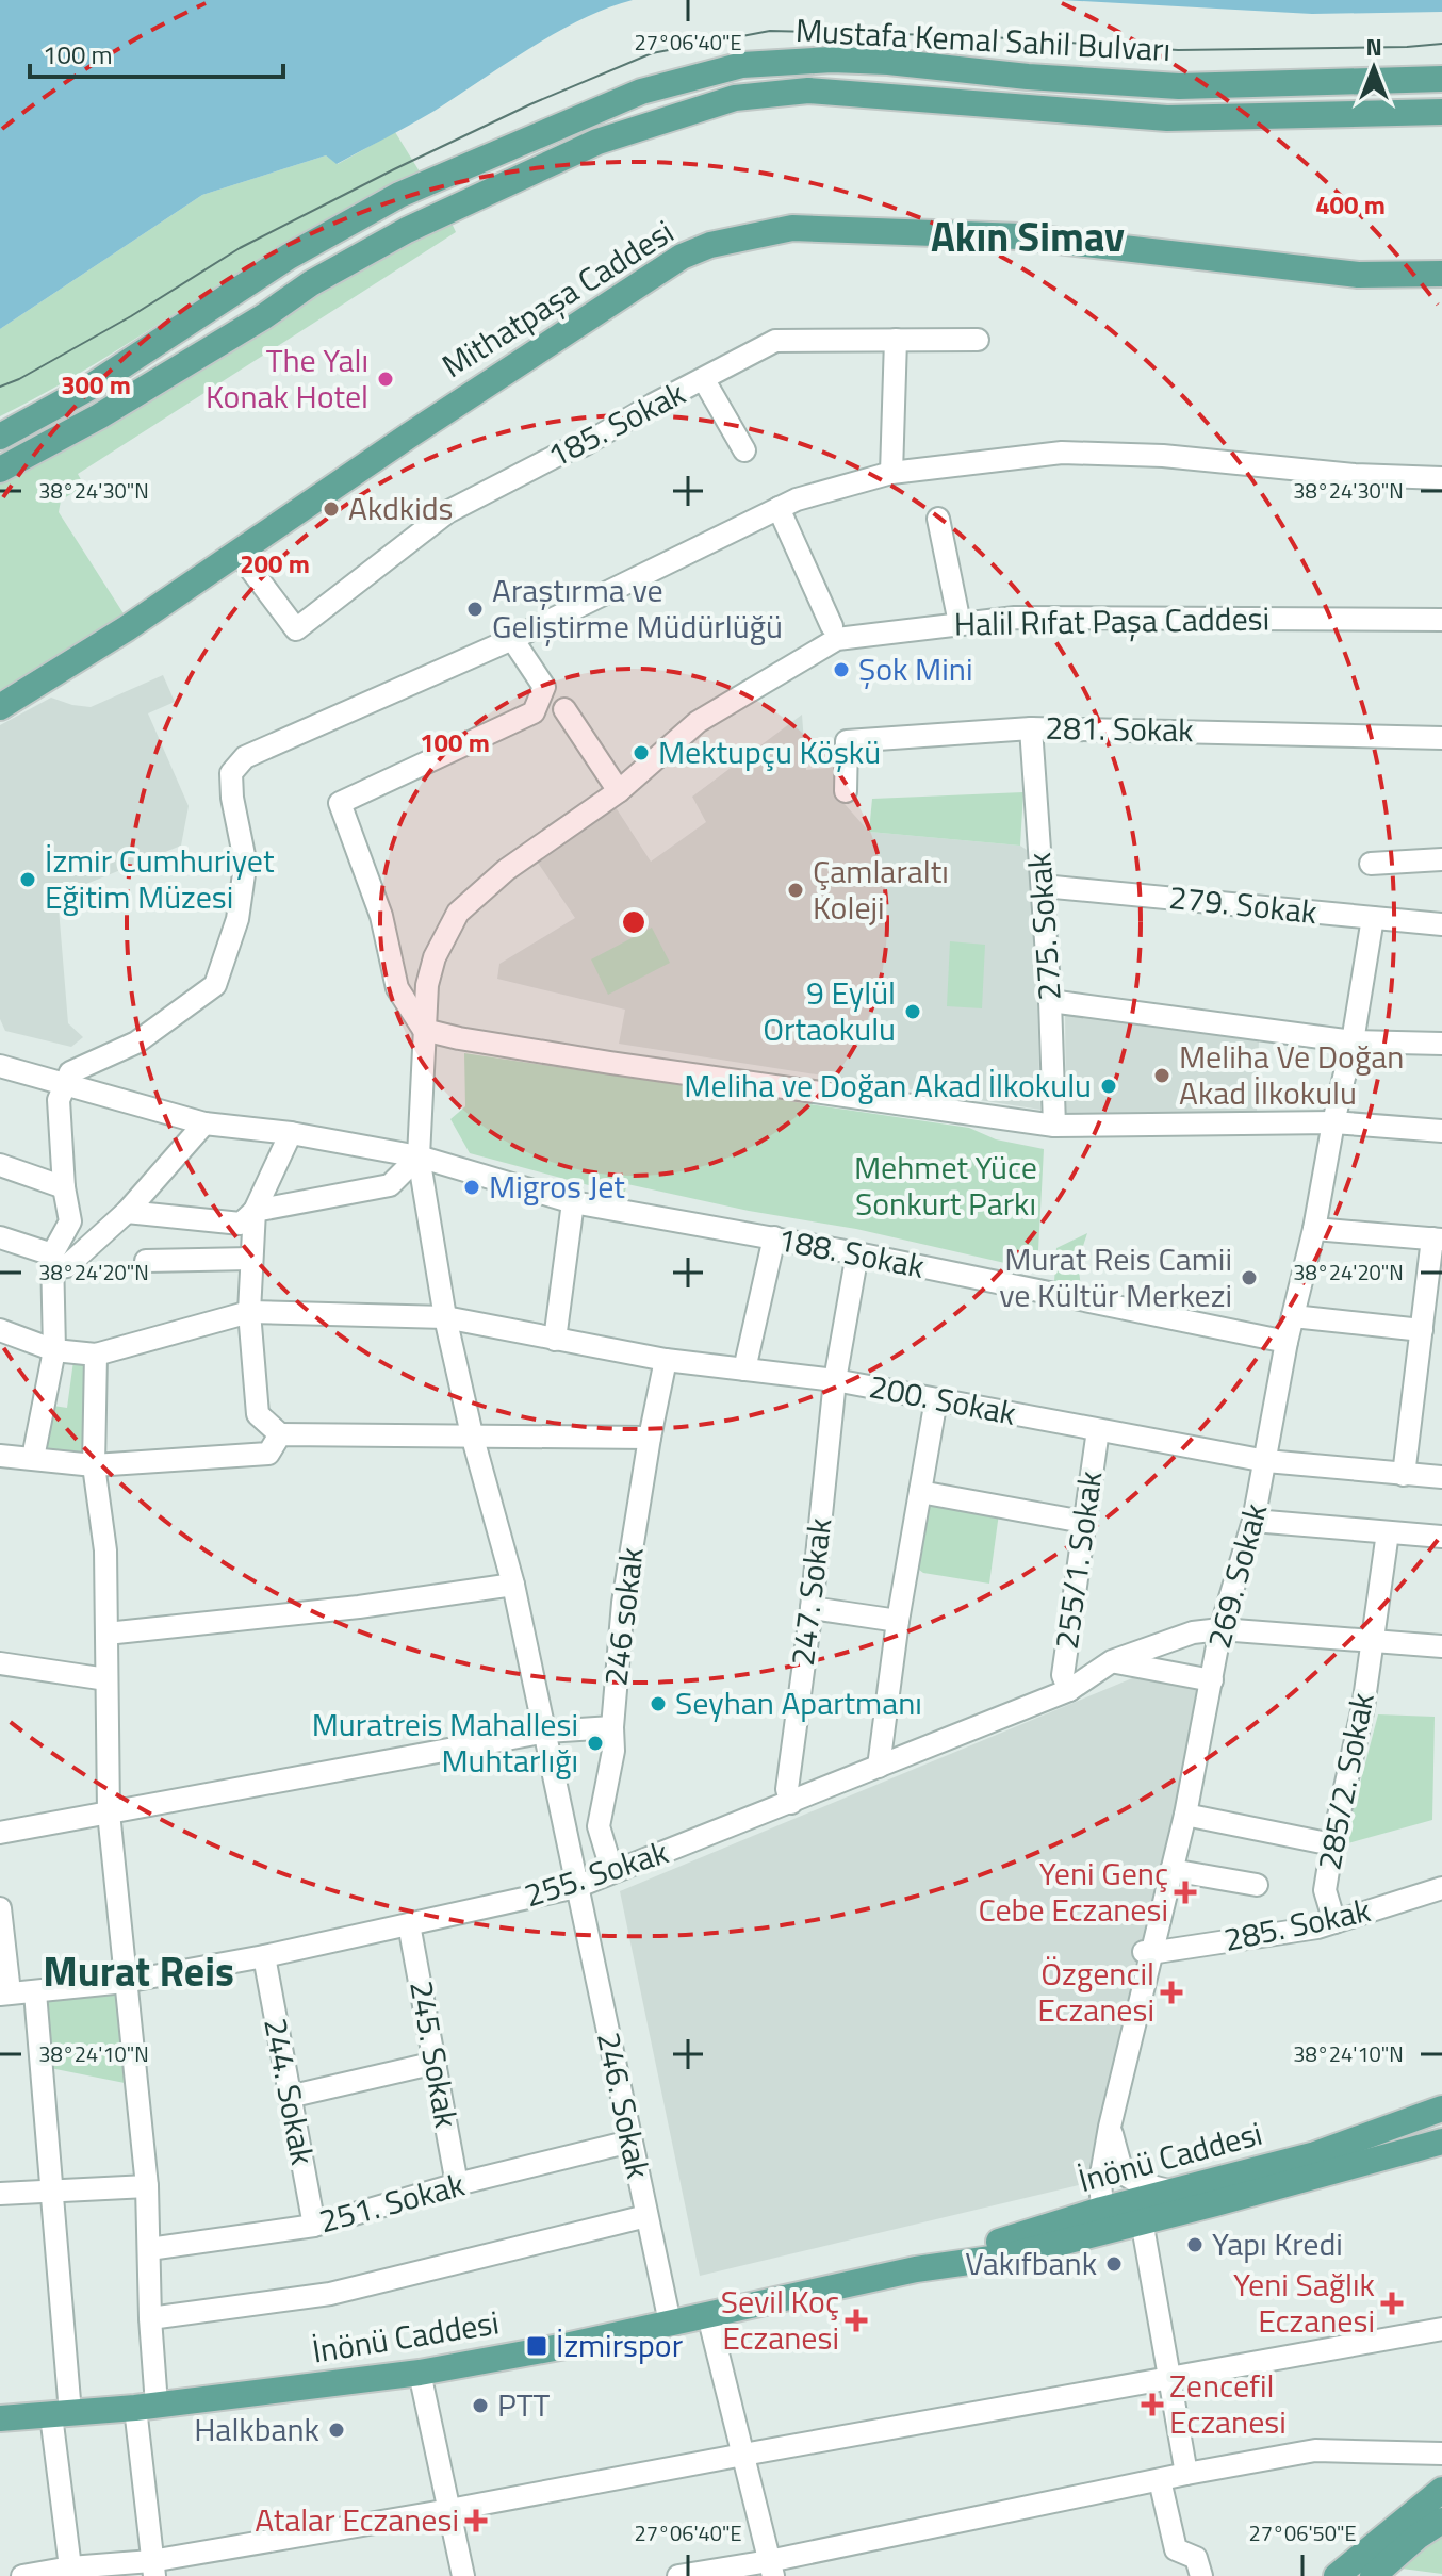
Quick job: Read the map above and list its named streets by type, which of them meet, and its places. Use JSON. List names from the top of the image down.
{
  "streets": {
    "main road": ["Mustafa Kemal Sahil Bulvarı", "Mithatpaşa Caddesi", "İnönü Caddesi"],
    "street": [
      "185. Sokak",
      "Halil Rıfat Paşa Caddesi",
      "281. Sokak",
      "279. Sokak",
      "275. Sokak",
      "188. Sokak",
      "200. Sokak",
      "255/1. Sokak",
      "269. Sokak",
      "247. Sokak",
      "246 sokak",
      "285/2. Sokak",
      "255. Sokak",
      "285. Sokak",
      "245. Sokak",
      "244. Sokak",
      "246. Sokak",
      "251. Sokak"
    ]
  },
  "crossings": [
    ["Mithatpaşa Caddesi", "185. Sokak"],
    ["Halil Rıfat Paşa Caddesi", "188. Sokak"],
    ["Halil Rıfat Paşa Caddesi", "200. Sokak"],
    ["Halil Rıfat Paşa Caddesi", "246. Sokak"],
    ["281. Sokak", "275. Sokak"],
    ["279. Sokak", "275. Sokak"],
    ["279. Sokak", "269. Sokak"],
    ["188. Sokak", "269. Sokak"],
    ["188. Sokak", "247. Sokak"],
    ["200. Sokak", "255/1. Sokak"],
    ["200. Sokak", "269. Sokak"],
    ["200. Sokak", "247. Sokak"],
    ["200. Sokak", "246 sokak"],
    ["255/1. Sokak", "255. Sokak"],
    ["269. Sokak", "255. Sokak"],
    ["269. Sokak", "285. Sokak"],
    ["269. Sokak", "İnönü Caddesi"],
    ["247. Sokak", "255. Sokak"],
    ["246 sokak", "255. Sokak"],
    ["285/2. Sokak", "285. Sokak"],
    ["255. Sokak", "245. Sokak"],
    ["255. Sokak", "244. Sokak"],
    ["255. Sokak", "246. Sokak"],
    ["245. Sokak", "251. Sokak"],
    ["244. Sokak", "251. Sokak"],
    ["246. Sokak", "İnönü Caddesi"],
    ["246. Sokak", "251. Sokak"]
  ],
  "districts": ["Akın Simav", "Murat Reis"],
  "parks": ["Mehmet Yüce Sonkurt Parkı"],
  "places": {
    "other": [
      "The Yalı Konak Hotel",
      "Akdkids",
      "Araştırma ve Geliştirme Müdürlüğü",
      "Şok Mini",
      "Mektupçu Köşkü",
      "İzmir Cumhuriyet Eğitim Müzesi",
      "Çamlaraltı Koleji",
      "9 Eylül Ortaokulu",
      "Meliha Ve Doğan Akad İlkokulu",
      "Meliha ve Doğan Akad İlkokulu",
      "Migros Jet",
      "Murat Reis Camii ve Kültür Merkezi",
      "Seyhan Apartmanı",
      "Muratreis Mahallesi Muhtarlığı",
      "Yapı Kredi",
      "Vakıfbank",
      "PTT",
      "Halkbank"
    ],
    "health": [
      "Yeni Genç Cebe Eczanesi",
      "Özgencil Eczanesi",
      "Yeni Sağlık Eczanesi",
      "Sevil Koç Eczanesi",
      "Zencefil Eczanesi",
      "Atalar Eczanesi"
    ],
    "transit": ["İzmirspor"]
  },
  "scale_bar": "100 m",
  "north": "top",
  "coordinates": [
    "27°06'40\"E",
    "38°24'30\"N",
    "38°24'20\"N",
    "38°24'10\"N",
    "27°06'50\"E"
  ],
  "rings": [
    "400 m",
    "300 m",
    "200 m",
    "100 m"
  ]
}
